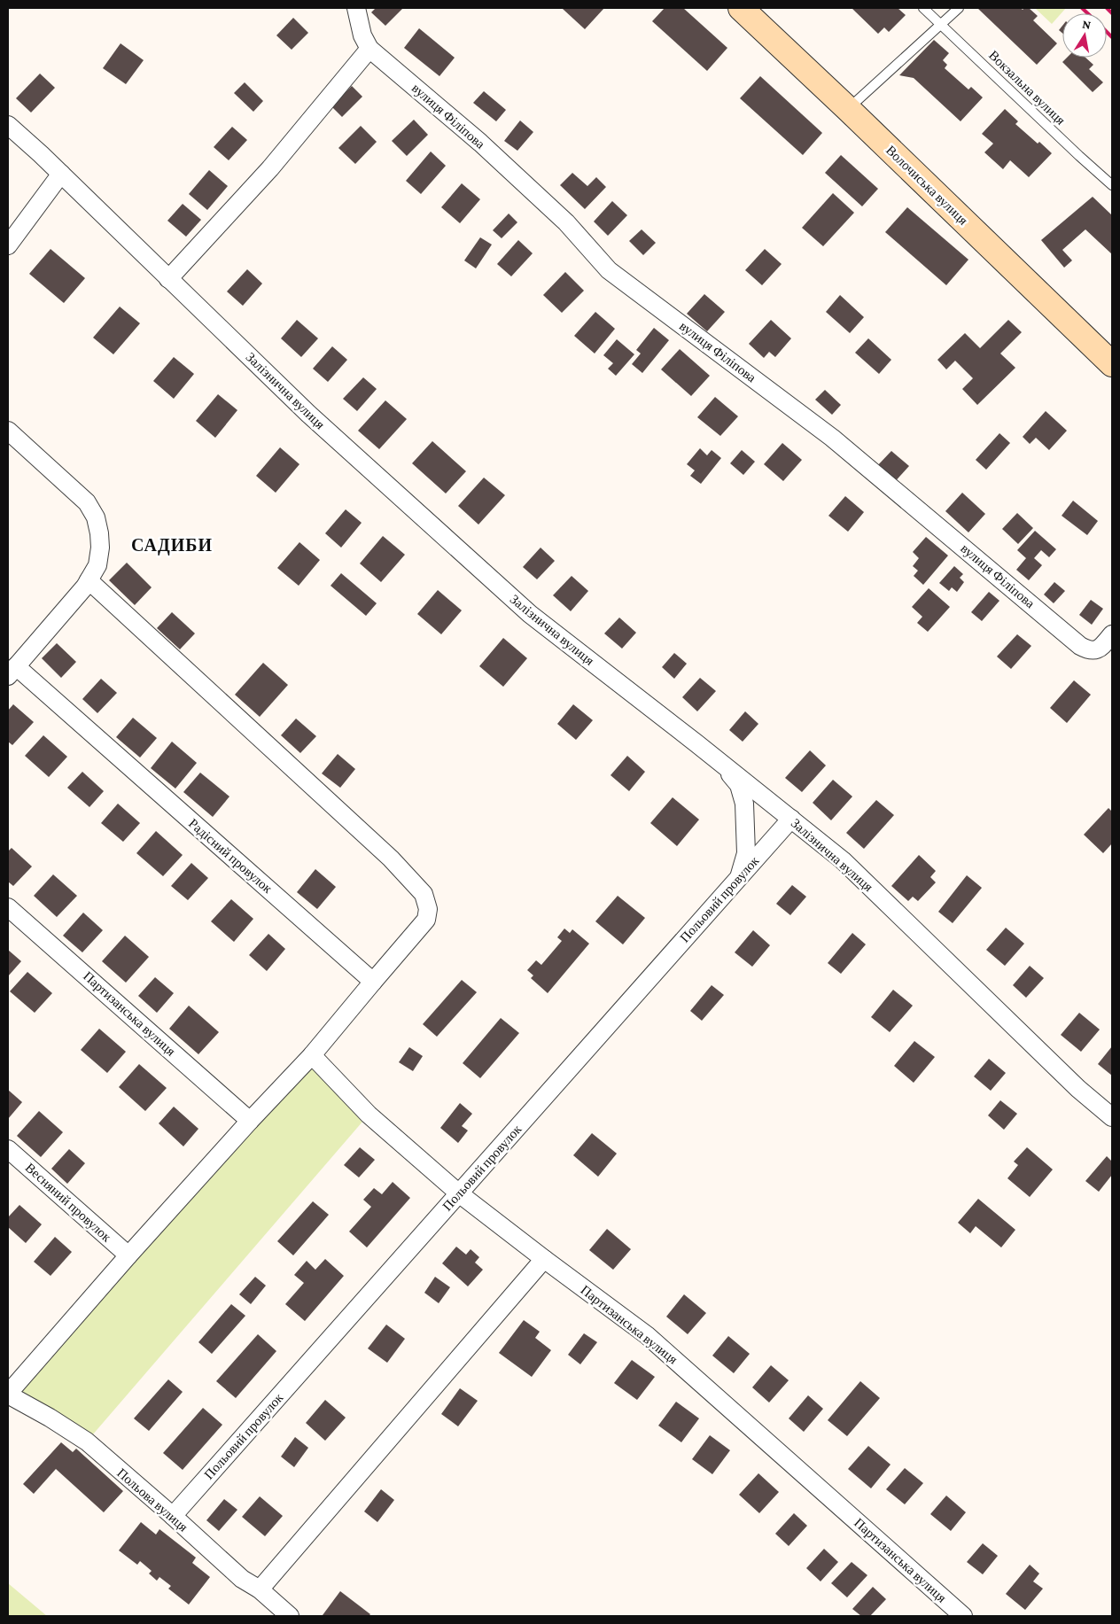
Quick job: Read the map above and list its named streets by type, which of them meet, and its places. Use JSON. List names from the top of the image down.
{
  "streets": {
    "main road": ["Волочиська вулиця"],
    "street": [
      "вулиця Філіпова",
      "Залізнична вулиця",
      "Радісний провулок",
      "Польовий провулок",
      "Партизанська вулиця",
      "Весняний провулок",
      "Польова вулиця"
    ],
    "lane": ["Вокзальна вулиця"]
  },
  "crossings": [
    ["Залізнична вулиця", "Польовий провулок"],
    ["Польовий провулок", "Партизанська вулиця"],
    ["Польовий провулок", "Польова вулиця"]
  ],
  "districts": ["САДИБИ"],
  "north": "top"
}
